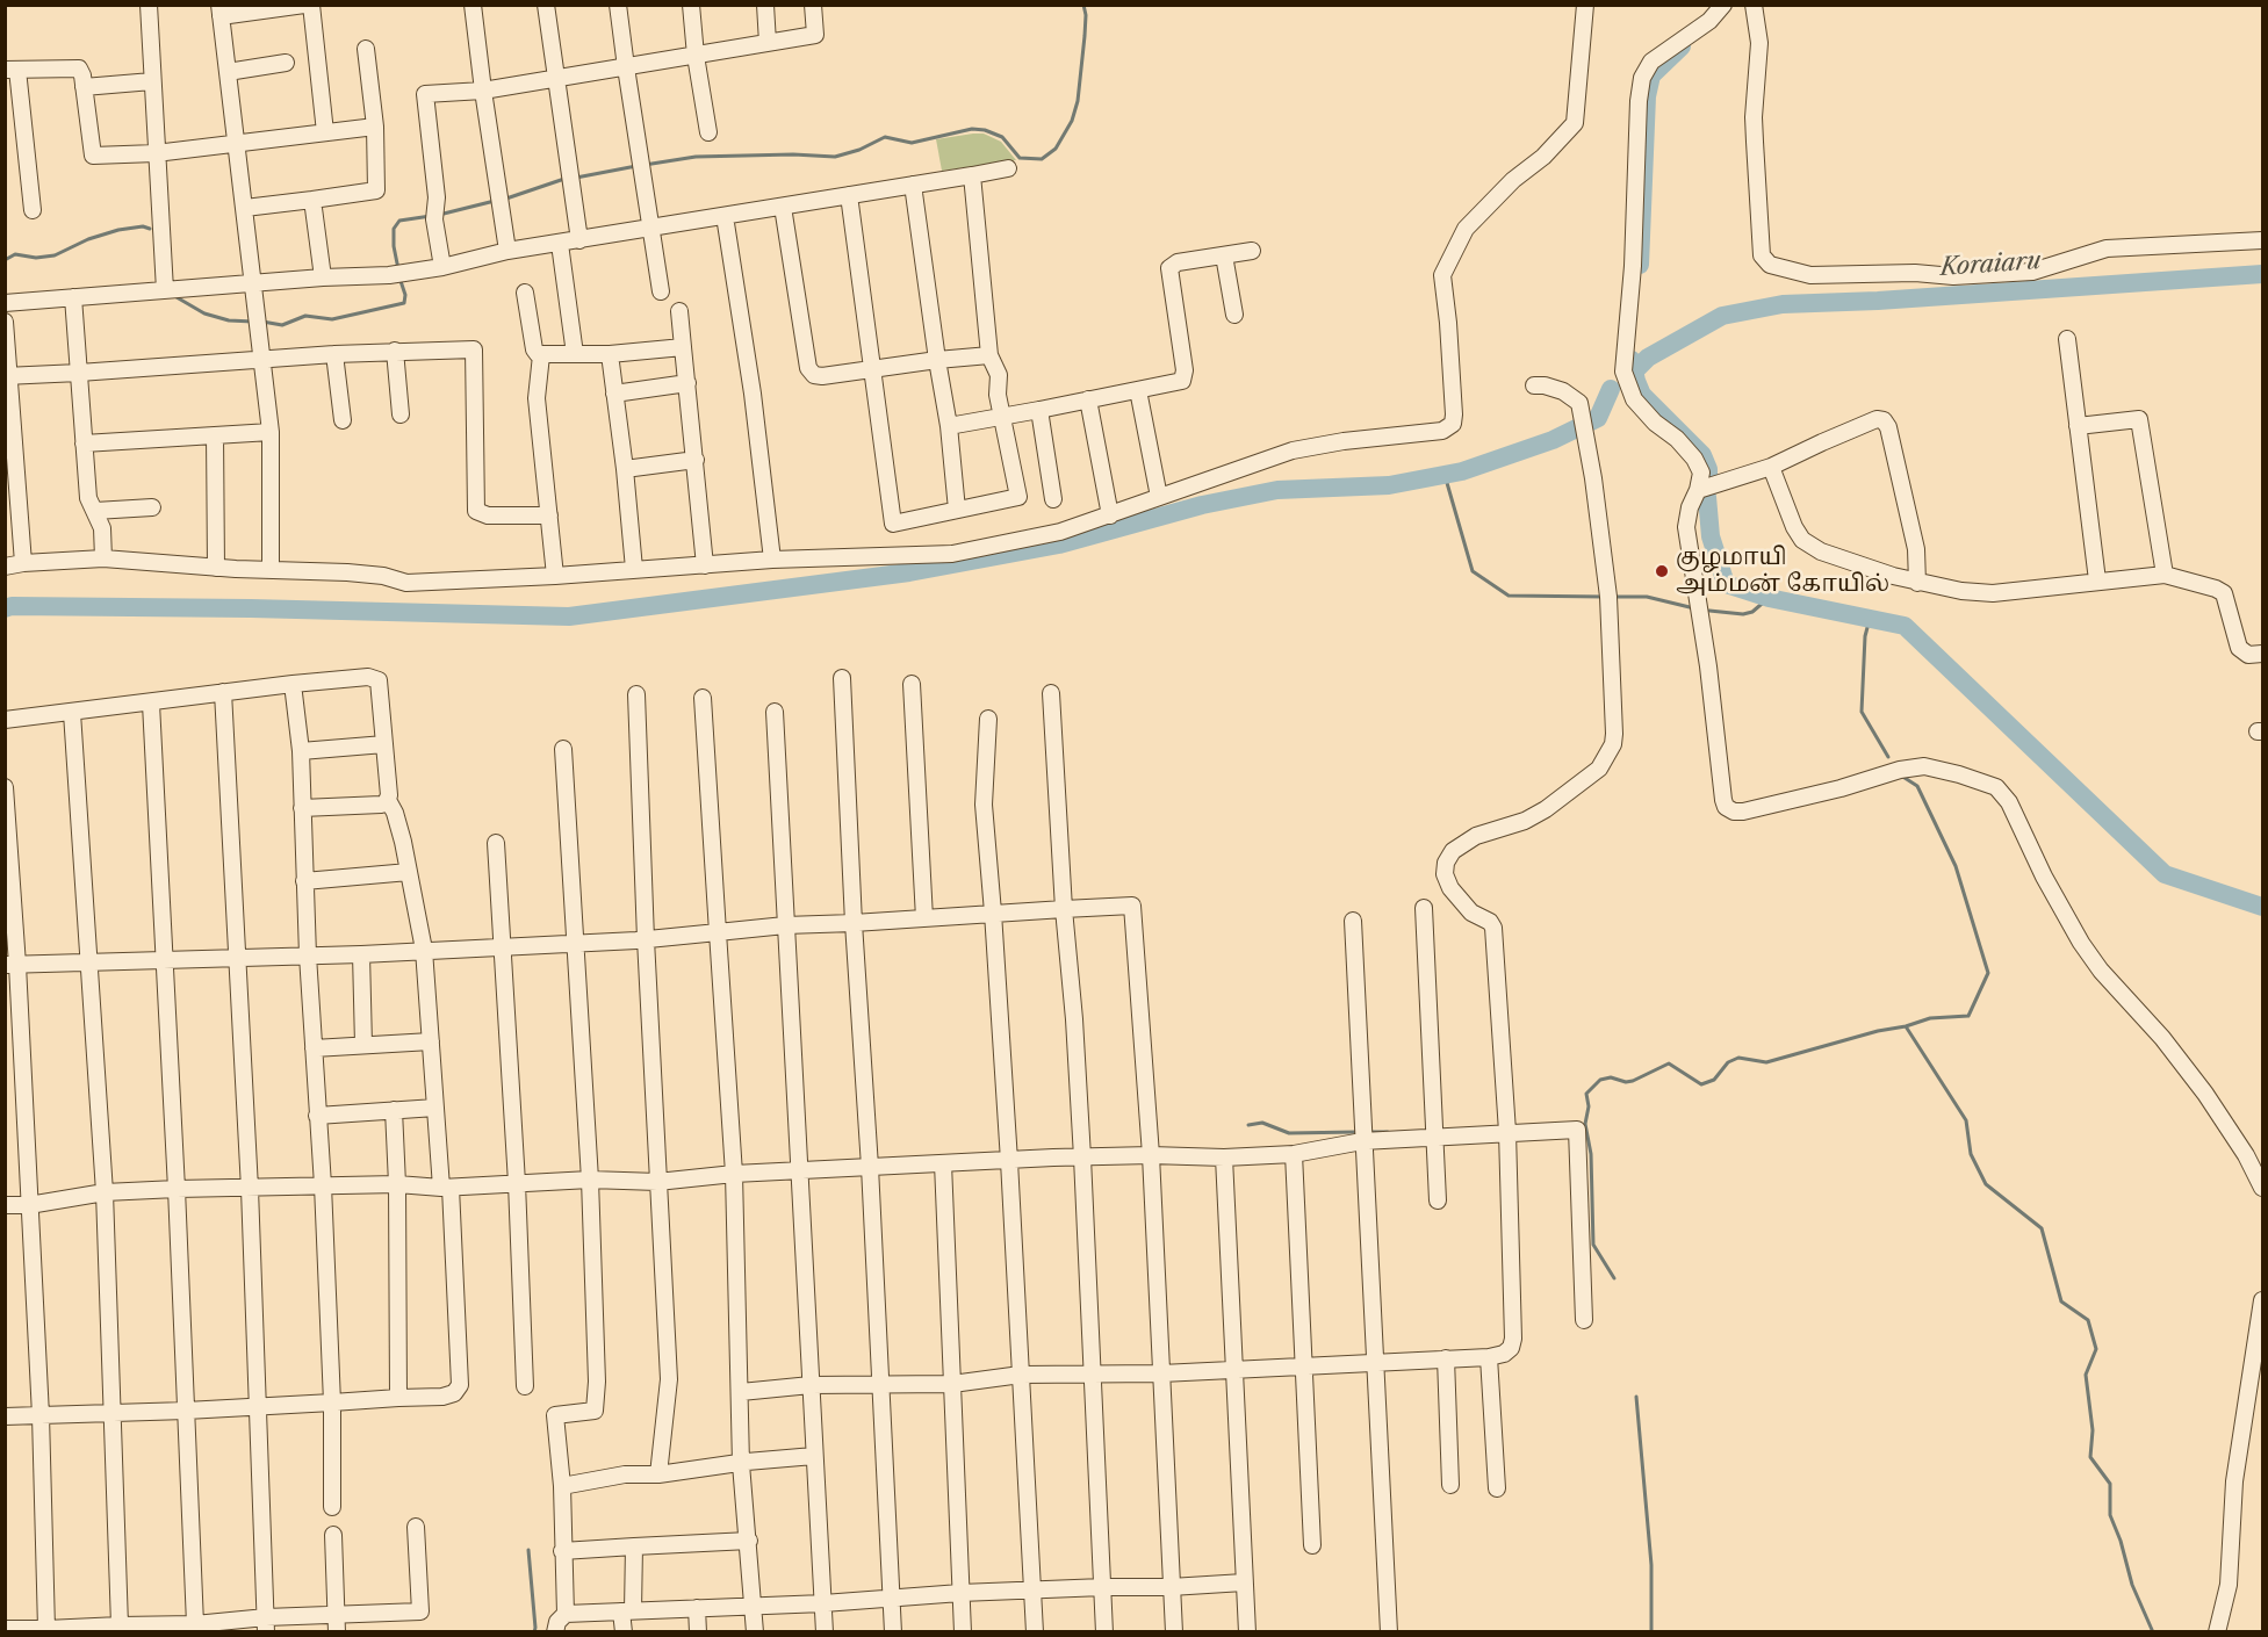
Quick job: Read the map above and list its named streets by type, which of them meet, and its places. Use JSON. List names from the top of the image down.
{
  "water": ["Koraiaru"],
  "places": ["குழமாயி அம்மன் கோயில்"]
}
